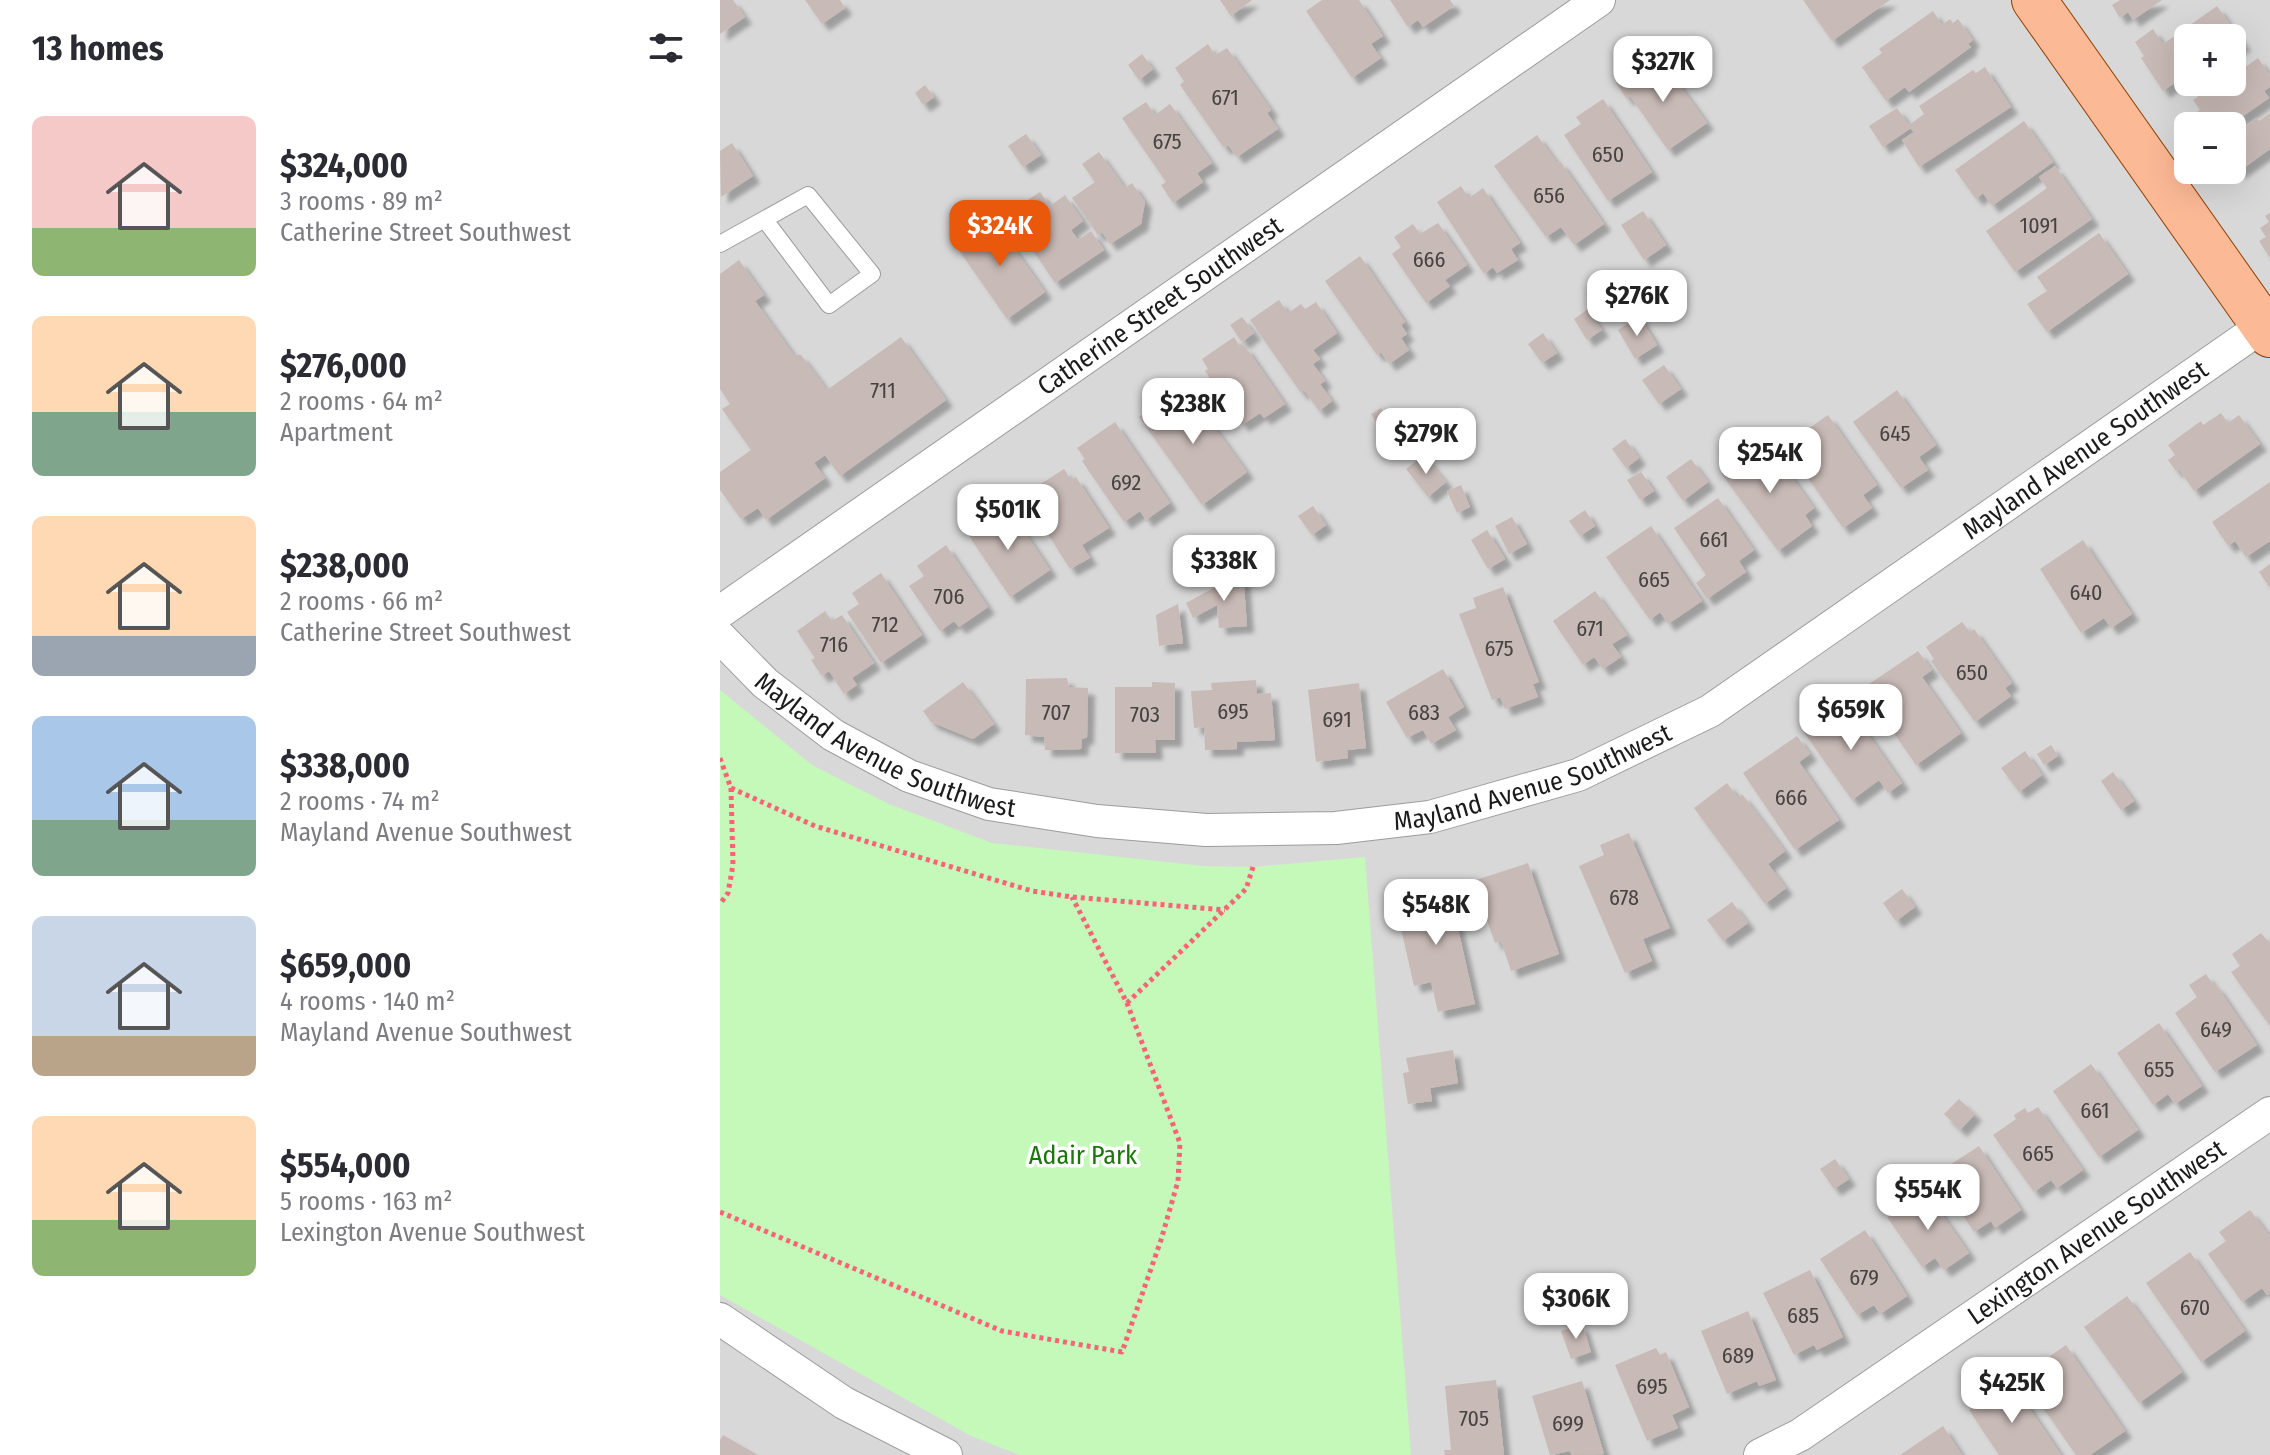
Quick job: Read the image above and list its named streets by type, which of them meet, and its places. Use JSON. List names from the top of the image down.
{
  "streets": {
    "street": ["Catherine Street Southwest", "Mayland Avenue Southwest", "Lexington Avenue Southwest"]
  },
  "parks": ["Adair Park"],
  "house_numbers": [
    "671",
    "675",
    "650",
    "656",
    "1091",
    "666",
    "711",
    "645",
    "692",
    "661",
    "665",
    "640",
    "706",
    "712",
    "671",
    "716",
    "675",
    "650",
    "695",
    "707",
    "683",
    "703",
    "691",
    "666",
    "678",
    "649",
    "655",
    "661",
    "665",
    "679",
    "670",
    "685",
    "689",
    "695",
    "705",
    "699"
  ],
  "page": {
    "heading": "13 homes",
    "map_buttons": ["+", "−"],
    "price": [
      "$327K",
      "$324K",
      "$276K",
      "$238K",
      "$279K",
      "$254K",
      "$501K",
      "$338K",
      "$659K",
      "$548K",
      "$554K",
      "$306K",
      "$425K"
    ],
    "list": [
      {
        "name": "$324,000",
        "note": "3 rooms · 89 m² · Catherine Street Southwest"
      },
      {
        "name": "$276,000",
        "note": "2 rooms · 64 m² · Apartment"
      },
      {
        "name": "$238,000",
        "note": "2 rooms · 66 m² · Catherine Street Southwest"
      },
      {
        "name": "$338,000",
        "note": "2 rooms · 74 m² · Mayland Avenue Southwest"
      },
      {
        "name": "$659,000",
        "note": "4 rooms · 140 m² · Mayland Avenue Southwest"
      },
      {
        "name": "$554,000",
        "note": "5 rooms · 163 m² · Lexington Avenue Southwest"
      }
    ]
  }
}
